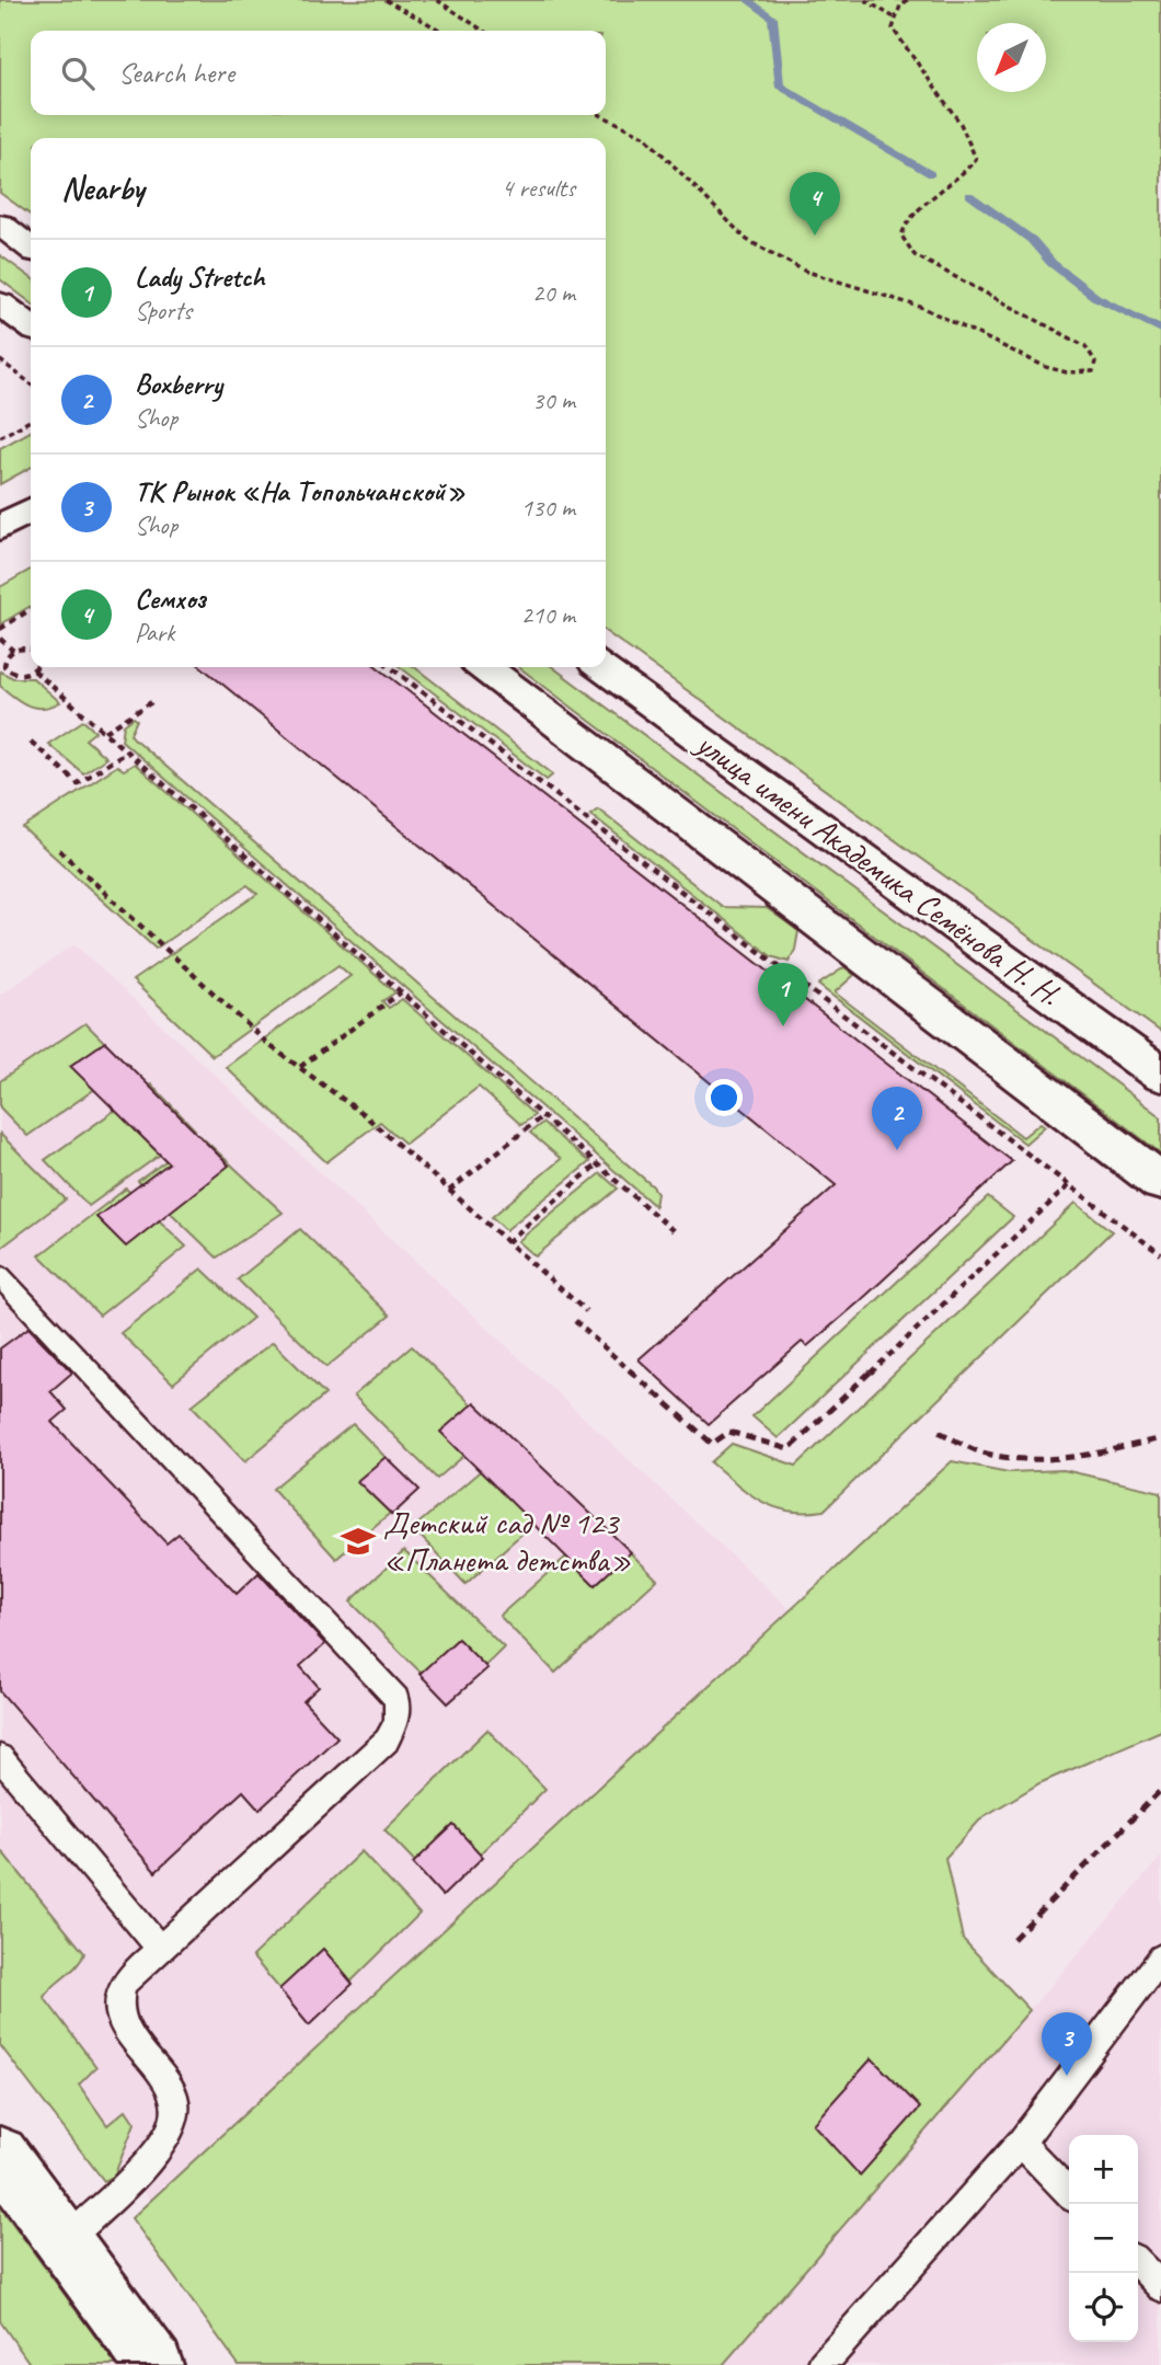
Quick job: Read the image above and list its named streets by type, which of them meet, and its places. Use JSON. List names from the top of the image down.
{
  "streets": {
    "street": ["улица имени Академика Семёнова Н. Н."]
  },
  "places": {
    "school or university": ["Детский сад № 123 «Планета детства»"]
  },
  "north": "bottom left",
  "page": {
    "search": "Search here",
    "heading": ["Nearby", "4 results"],
    "pins": [
      "4",
      "1",
      "2",
      "3"
    ],
    "list": [
      {
        "mark": "1",
        "name": "Lady Stretch",
        "note": "Sports",
        "value": "20 m"
      },
      {
        "mark": "2",
        "name": "Boxberry",
        "note": "Shop",
        "value": "30 m"
      },
      {
        "mark": "3",
        "name": "ТК Рынок «На Топольчанской»",
        "note": "Shop",
        "value": "130 m"
      },
      {
        "mark": "4",
        "name": "Семхоз",
        "note": "Park",
        "value": "210 m"
      }
    ],
    "map_buttons": ["+", "−"]
  }
}
